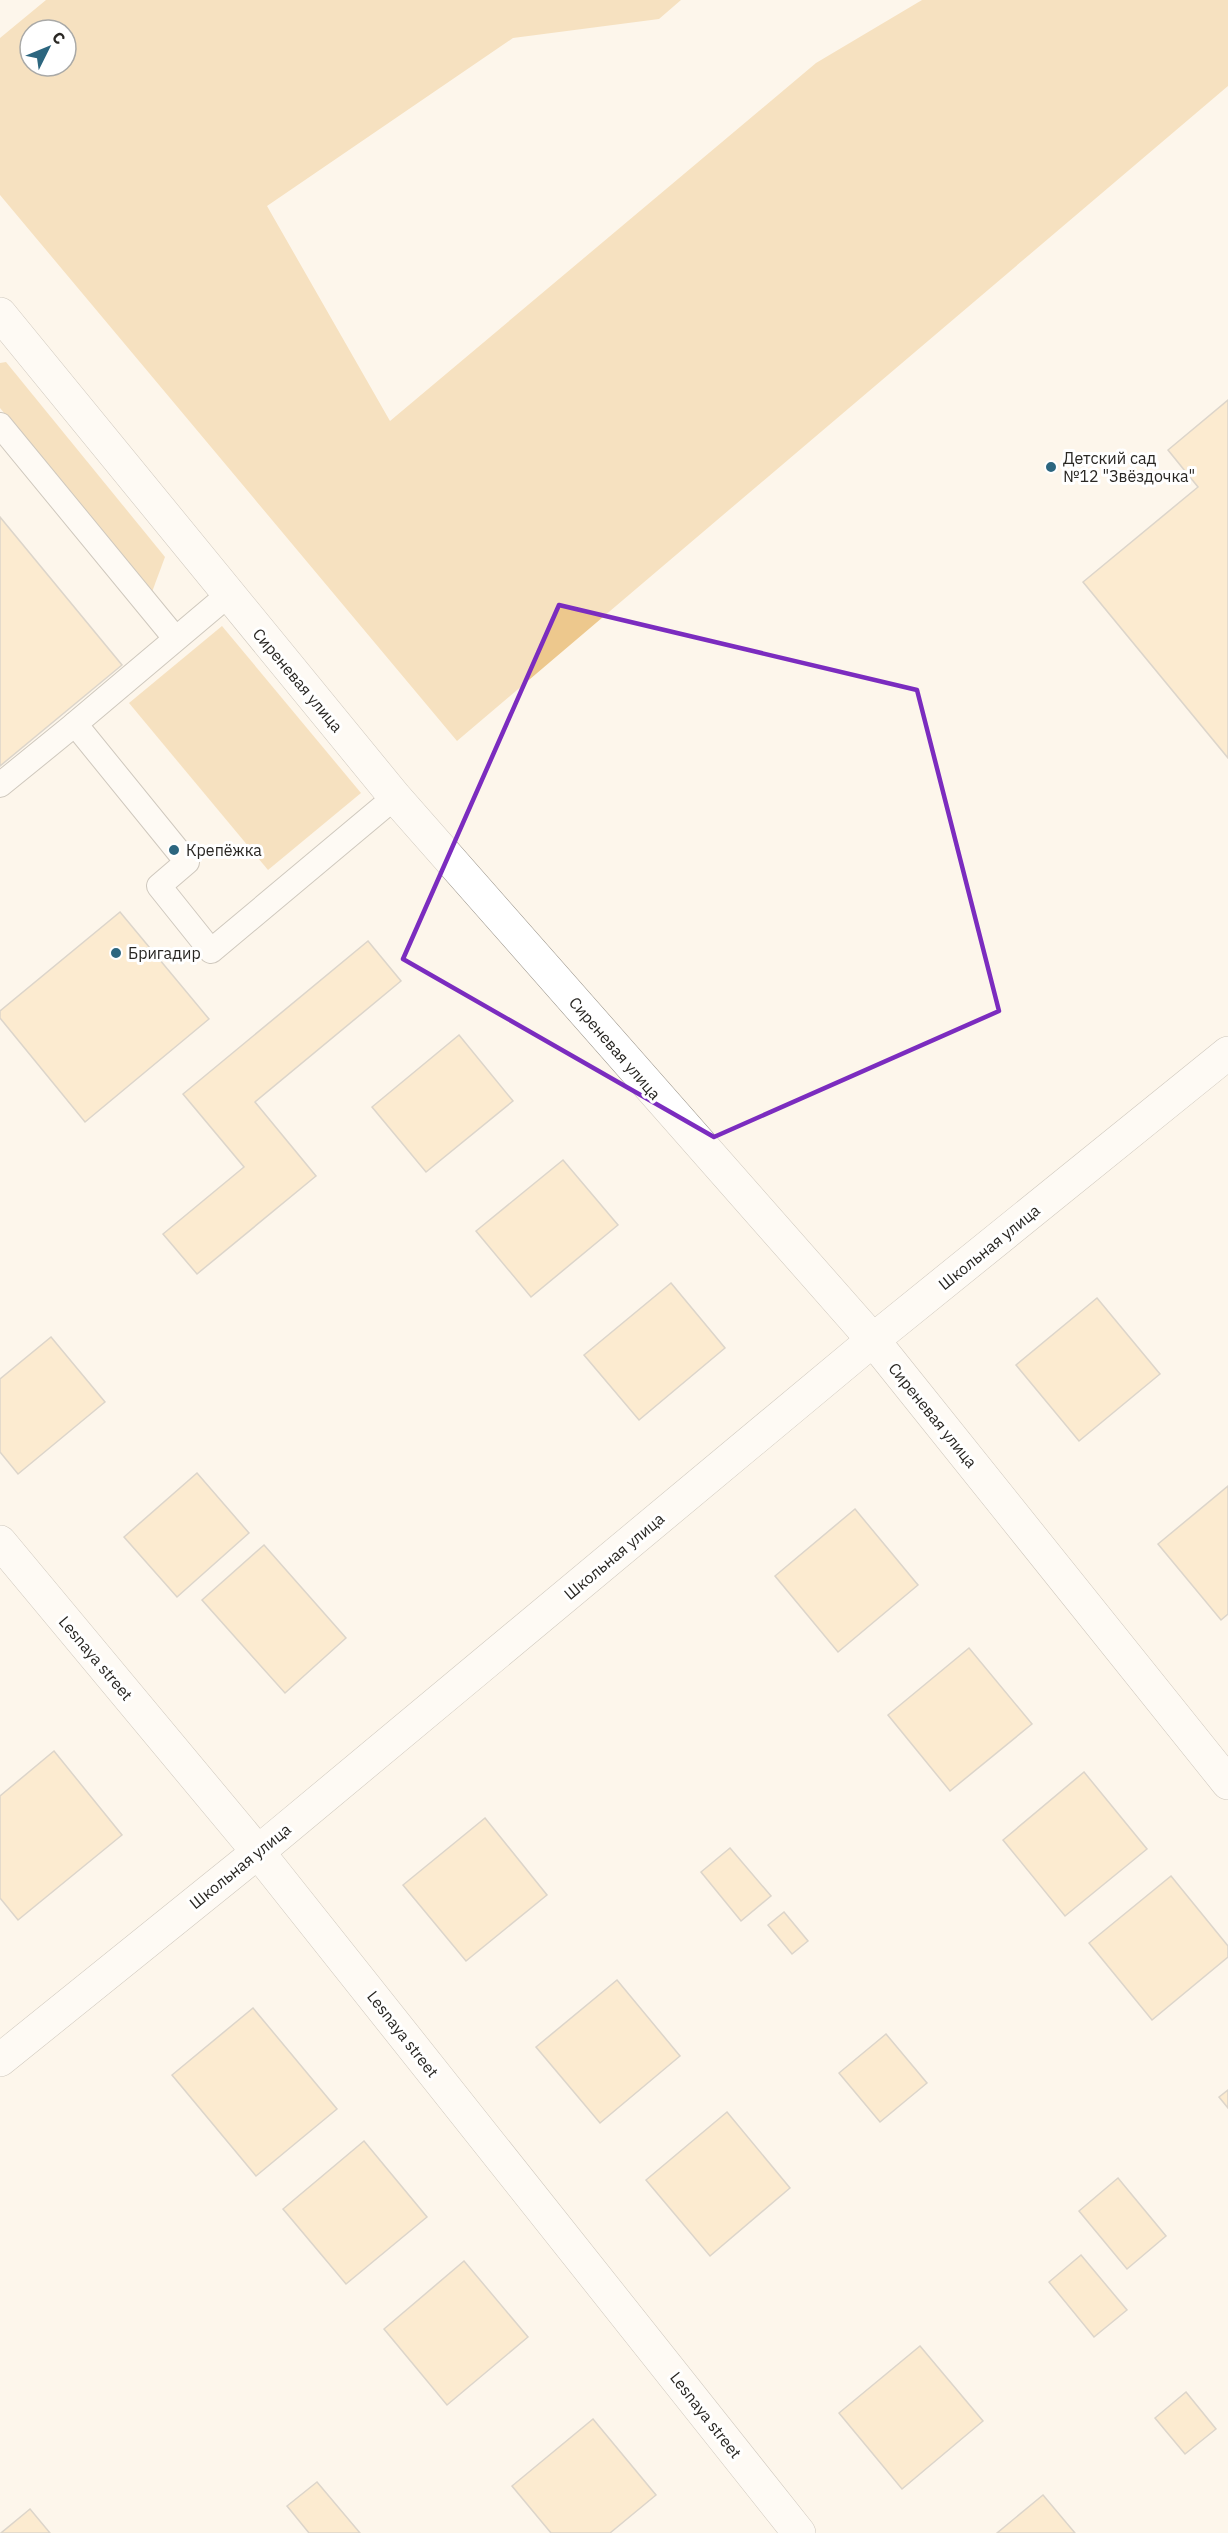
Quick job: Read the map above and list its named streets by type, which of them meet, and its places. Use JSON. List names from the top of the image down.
{
  "streets": {
    "street": ["Сиреневая улица", "Школьная улица", "Lesnaya street"]
  },
  "crossings": [
    ["Сиреневая улица", "Школьная улица"],
    ["Школьная улица", "Lesnaya street"]
  ],
  "places": ["Детский сад №12 \"Звёздочка\"", "Крепёжка", "Бригадир"],
  "north": "top right"
}
